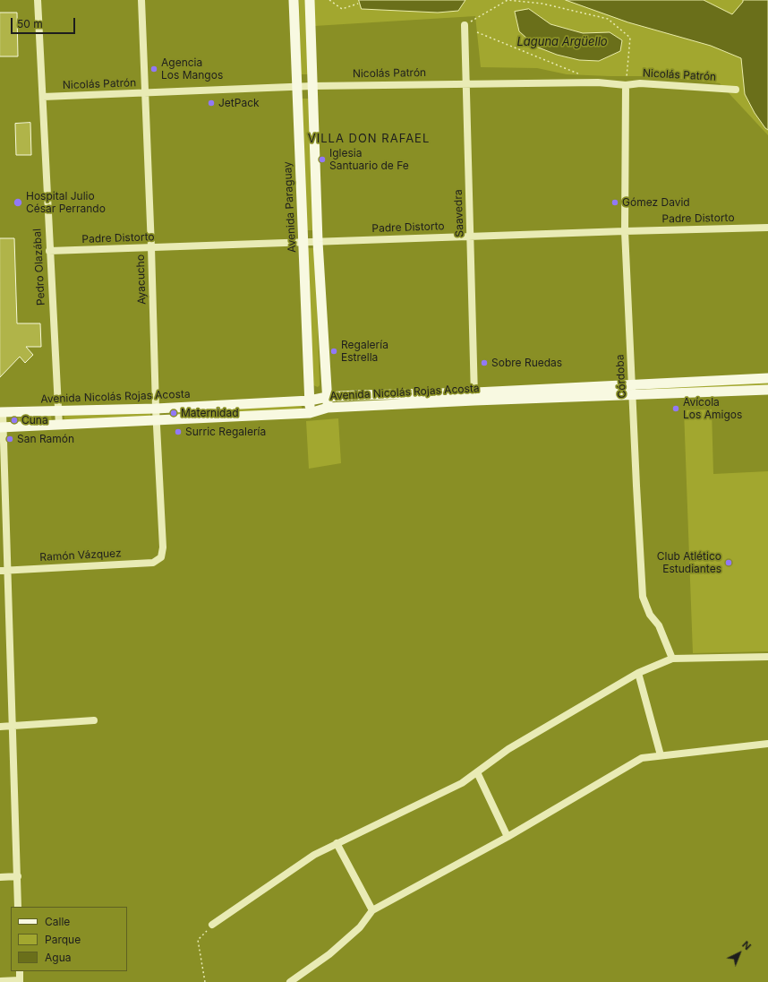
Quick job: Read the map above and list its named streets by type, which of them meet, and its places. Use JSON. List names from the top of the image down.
{
  "streets": {
    "main road": ["Avenida Paraguay", "Avenida Nicolás Rojas Acosta"],
    "street": [
      "Nicolás Patrón",
      "Saavedra",
      "Padre Distorto",
      "Pedro Olazábal",
      "Ayacucho",
      "Córdoba",
      "Ramón Vázquez"
    ]
  },
  "crossings": [
    ["Nicolás Patrón", "Avenida Paraguay"],
    ["Nicolás Patrón", "Saavedra"],
    ["Nicolás Patrón", "Pedro Olazábal"],
    ["Nicolás Patrón", "Ayacucho"],
    ["Nicolás Patrón", "Córdoba"],
    ["Avenida Paraguay", "Padre Distorto"],
    ["Avenida Paraguay", "Avenida Nicolás Rojas Acosta"],
    ["Saavedra", "Padre Distorto"],
    ["Saavedra", "Avenida Nicolás Rojas Acosta"],
    ["Padre Distorto", "Pedro Olazábal"],
    ["Padre Distorto", "Ayacucho"],
    ["Padre Distorto", "Córdoba"],
    ["Pedro Olazábal", "Avenida Nicolás Rojas Acosta"],
    ["Ayacucho", "Avenida Nicolás Rojas Acosta"],
    ["Ayacucho", "Ramón Vázquez"],
    ["Córdoba", "Avenida Nicolás Rojas Acosta"]
  ],
  "districts": ["VILLA DON RAFAEL"],
  "water": ["Laguna Argüello"],
  "places": [
    "Agencia Los Mangos",
    "JetPack",
    "Iglesia Santuario de Fe",
    "Hospital Julio César Perrando",
    "Gómez David",
    "Regalería Estrella",
    "Sobre Ruedas",
    "Avícola Los Amigos",
    "Maternidad",
    "Cuna",
    "Surric Regalería",
    "San Ramón",
    "Club Atlético Estudiantes"
  ],
  "legend": ["Calle", "Parque", "Agua"],
  "scale_bar": "50 m",
  "north": "top right"
}
